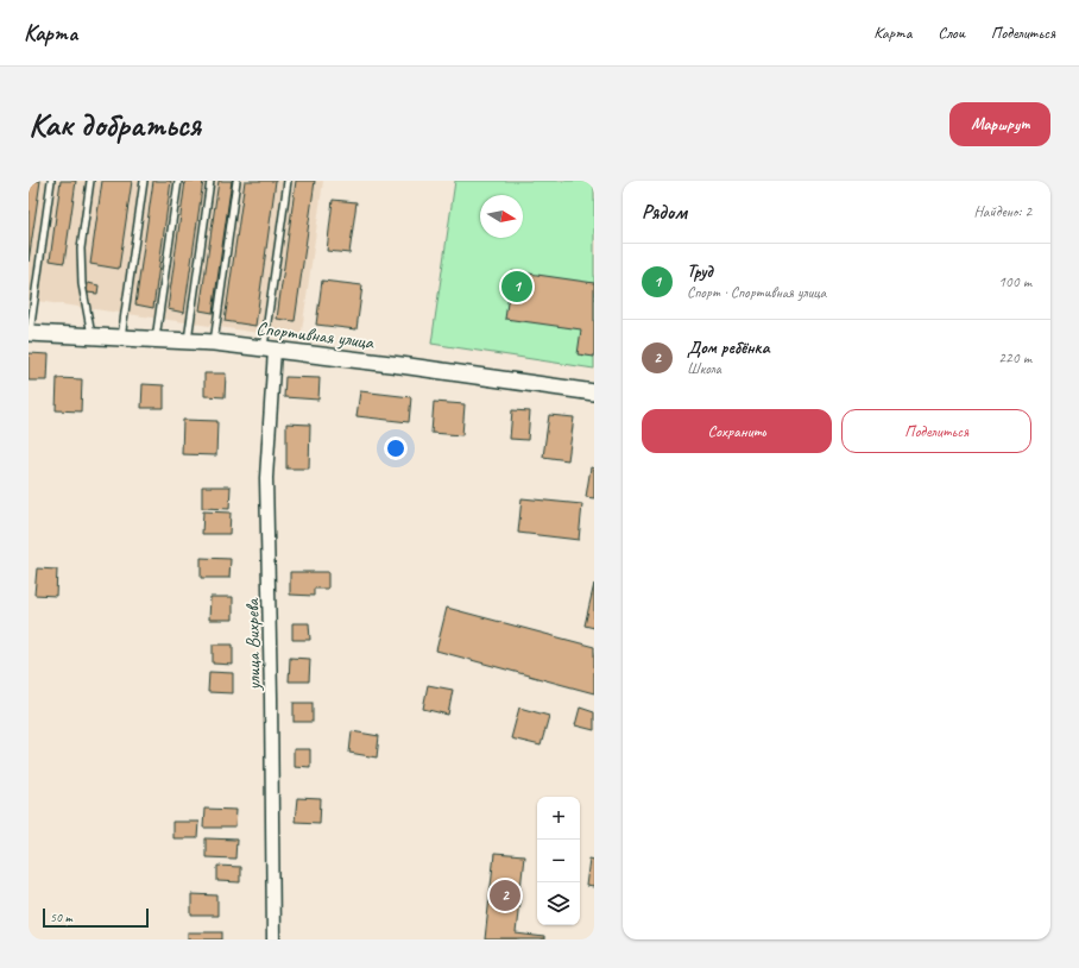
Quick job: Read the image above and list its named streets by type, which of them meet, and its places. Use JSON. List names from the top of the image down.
{
  "streets": {
    "street": ["Спортивная улица", "улица Вихрева"]
  },
  "crossings": [
    ["Спортивная улица", "улица Вихрева"]
  ],
  "scale_bar": "50 m",
  "north": "right",
  "page": {
    "header": "Карта",
    "nav": ["Карта", "Слои", "Поделиться"],
    "buttons": [
      "Маршрут",
      ["Сохранить", "Поделиться"]
    ],
    "title": "Как добраться",
    "heading": ["Рядом", "Найдено: 2"],
    "list": [
      {
        "mark": "1",
        "name": "Труд",
        "note": "Спорт · Спортивная улица",
        "value": "100 m"
      },
      {
        "mark": "2",
        "name": "Дом ребёнка",
        "note": "Школа",
        "value": "220 m"
      }
    ],
    "pins": ["1", "2"],
    "map_buttons": ["+", "−"],
    "scale": "50 m"
  }
}
